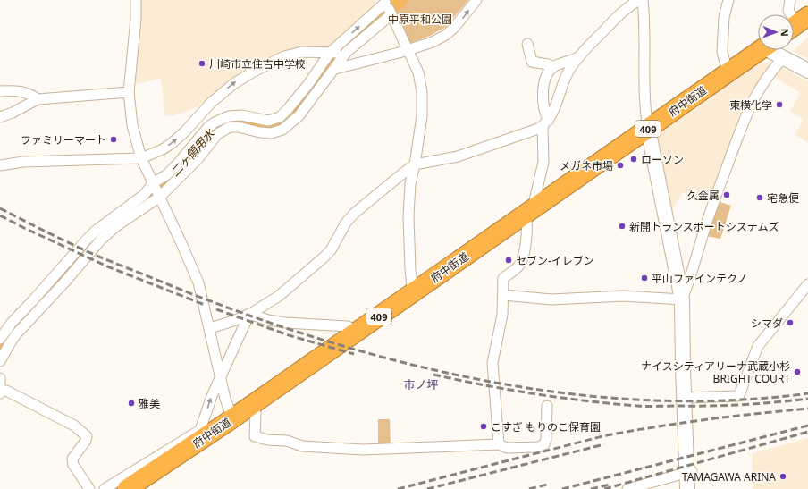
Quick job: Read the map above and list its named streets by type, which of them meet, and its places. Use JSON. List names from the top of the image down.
{
  "streets": {
    "highway": ["府中街道", "409"]
  },
  "districts": ["市ノ坪"],
  "water": ["二ヶ領用水"],
  "parks": ["中原平和公園"],
  "places": [
    "川崎市立住吉中学校",
    "東横化学",
    "ファミリーマート",
    "ローソン",
    "メガネ市場",
    "久金属",
    "宅急便",
    "新開トランスポートシステムズ",
    "セブン-イレブン",
    "平山ファインテクノ",
    "シマダ",
    "ナイスシティアリーナ武蔵小杉 BRIGHT COURT",
    "雅美",
    "こすぎ もりのこ保育園",
    "TAMAGAWA ARINA"
  ],
  "north": "right"
}
